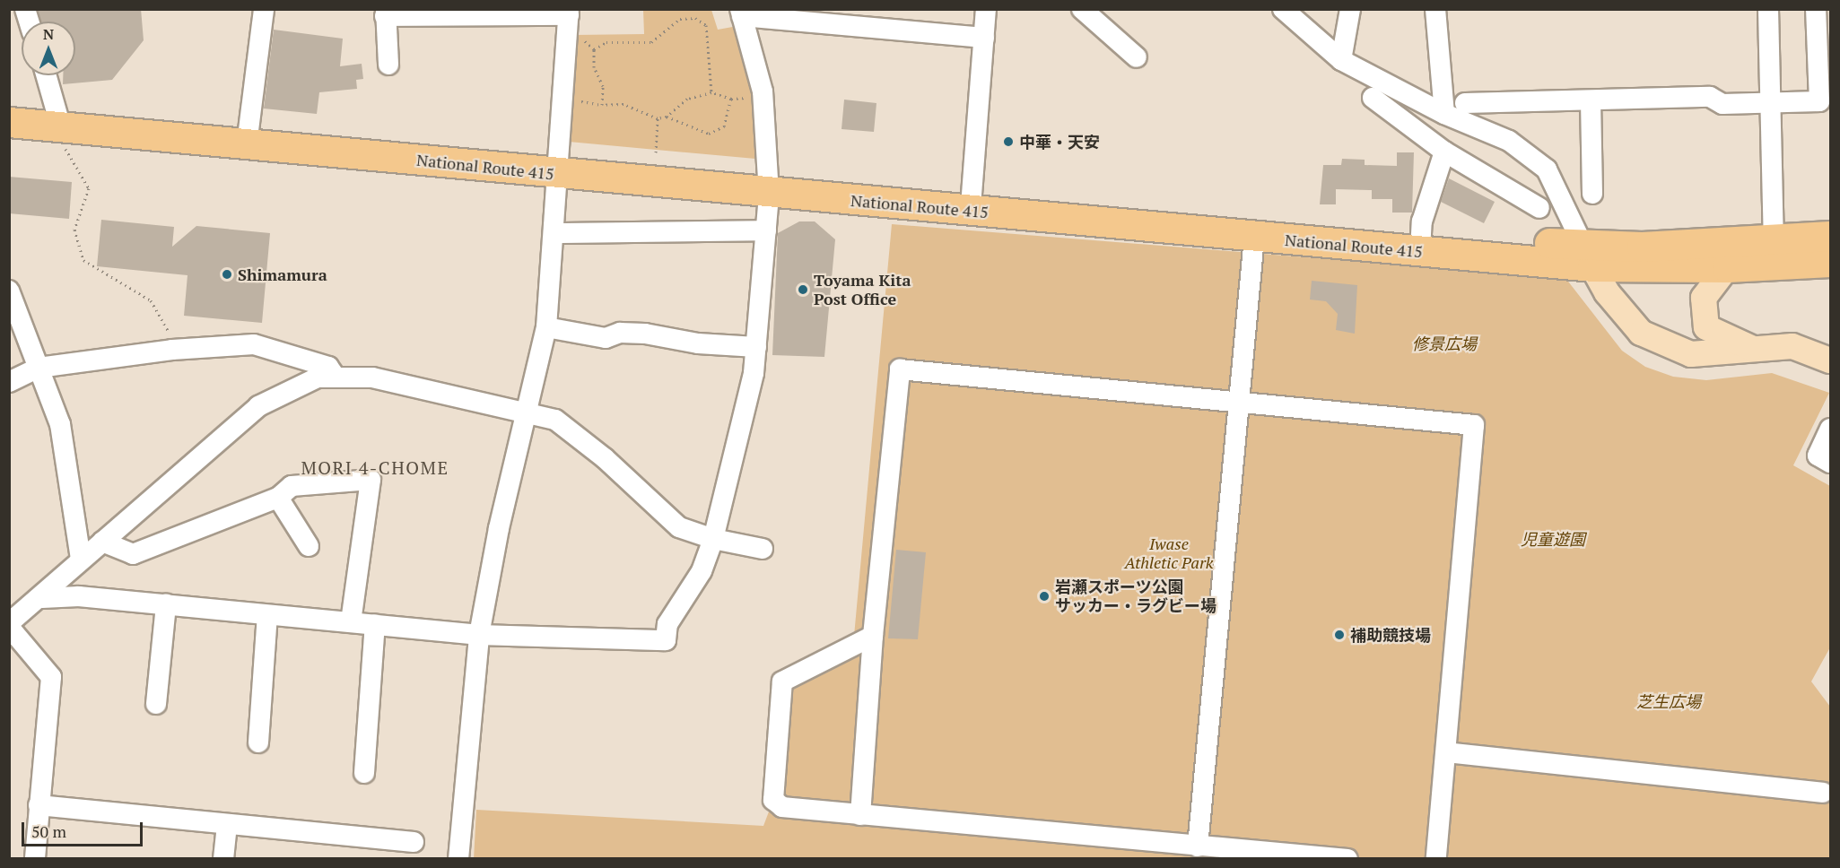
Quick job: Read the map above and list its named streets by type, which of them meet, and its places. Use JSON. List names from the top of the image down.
{
  "streets": {
    "highway": ["National Route 415"]
  },
  "districts": ["MORI 4-CHOME"],
  "parks": [
    "修景広場",
    "児童遊園",
    "Iwase Athletic Park",
    "芝生広場"
  ],
  "places": [
    "中華・天安",
    "Shimamura",
    "Toyama Kita Post Office",
    "岩瀬スポーツ公園 サッカー・ラグビー場",
    "補助競技場"
  ],
  "scale_bar": "50 m",
  "north": "top"
}
